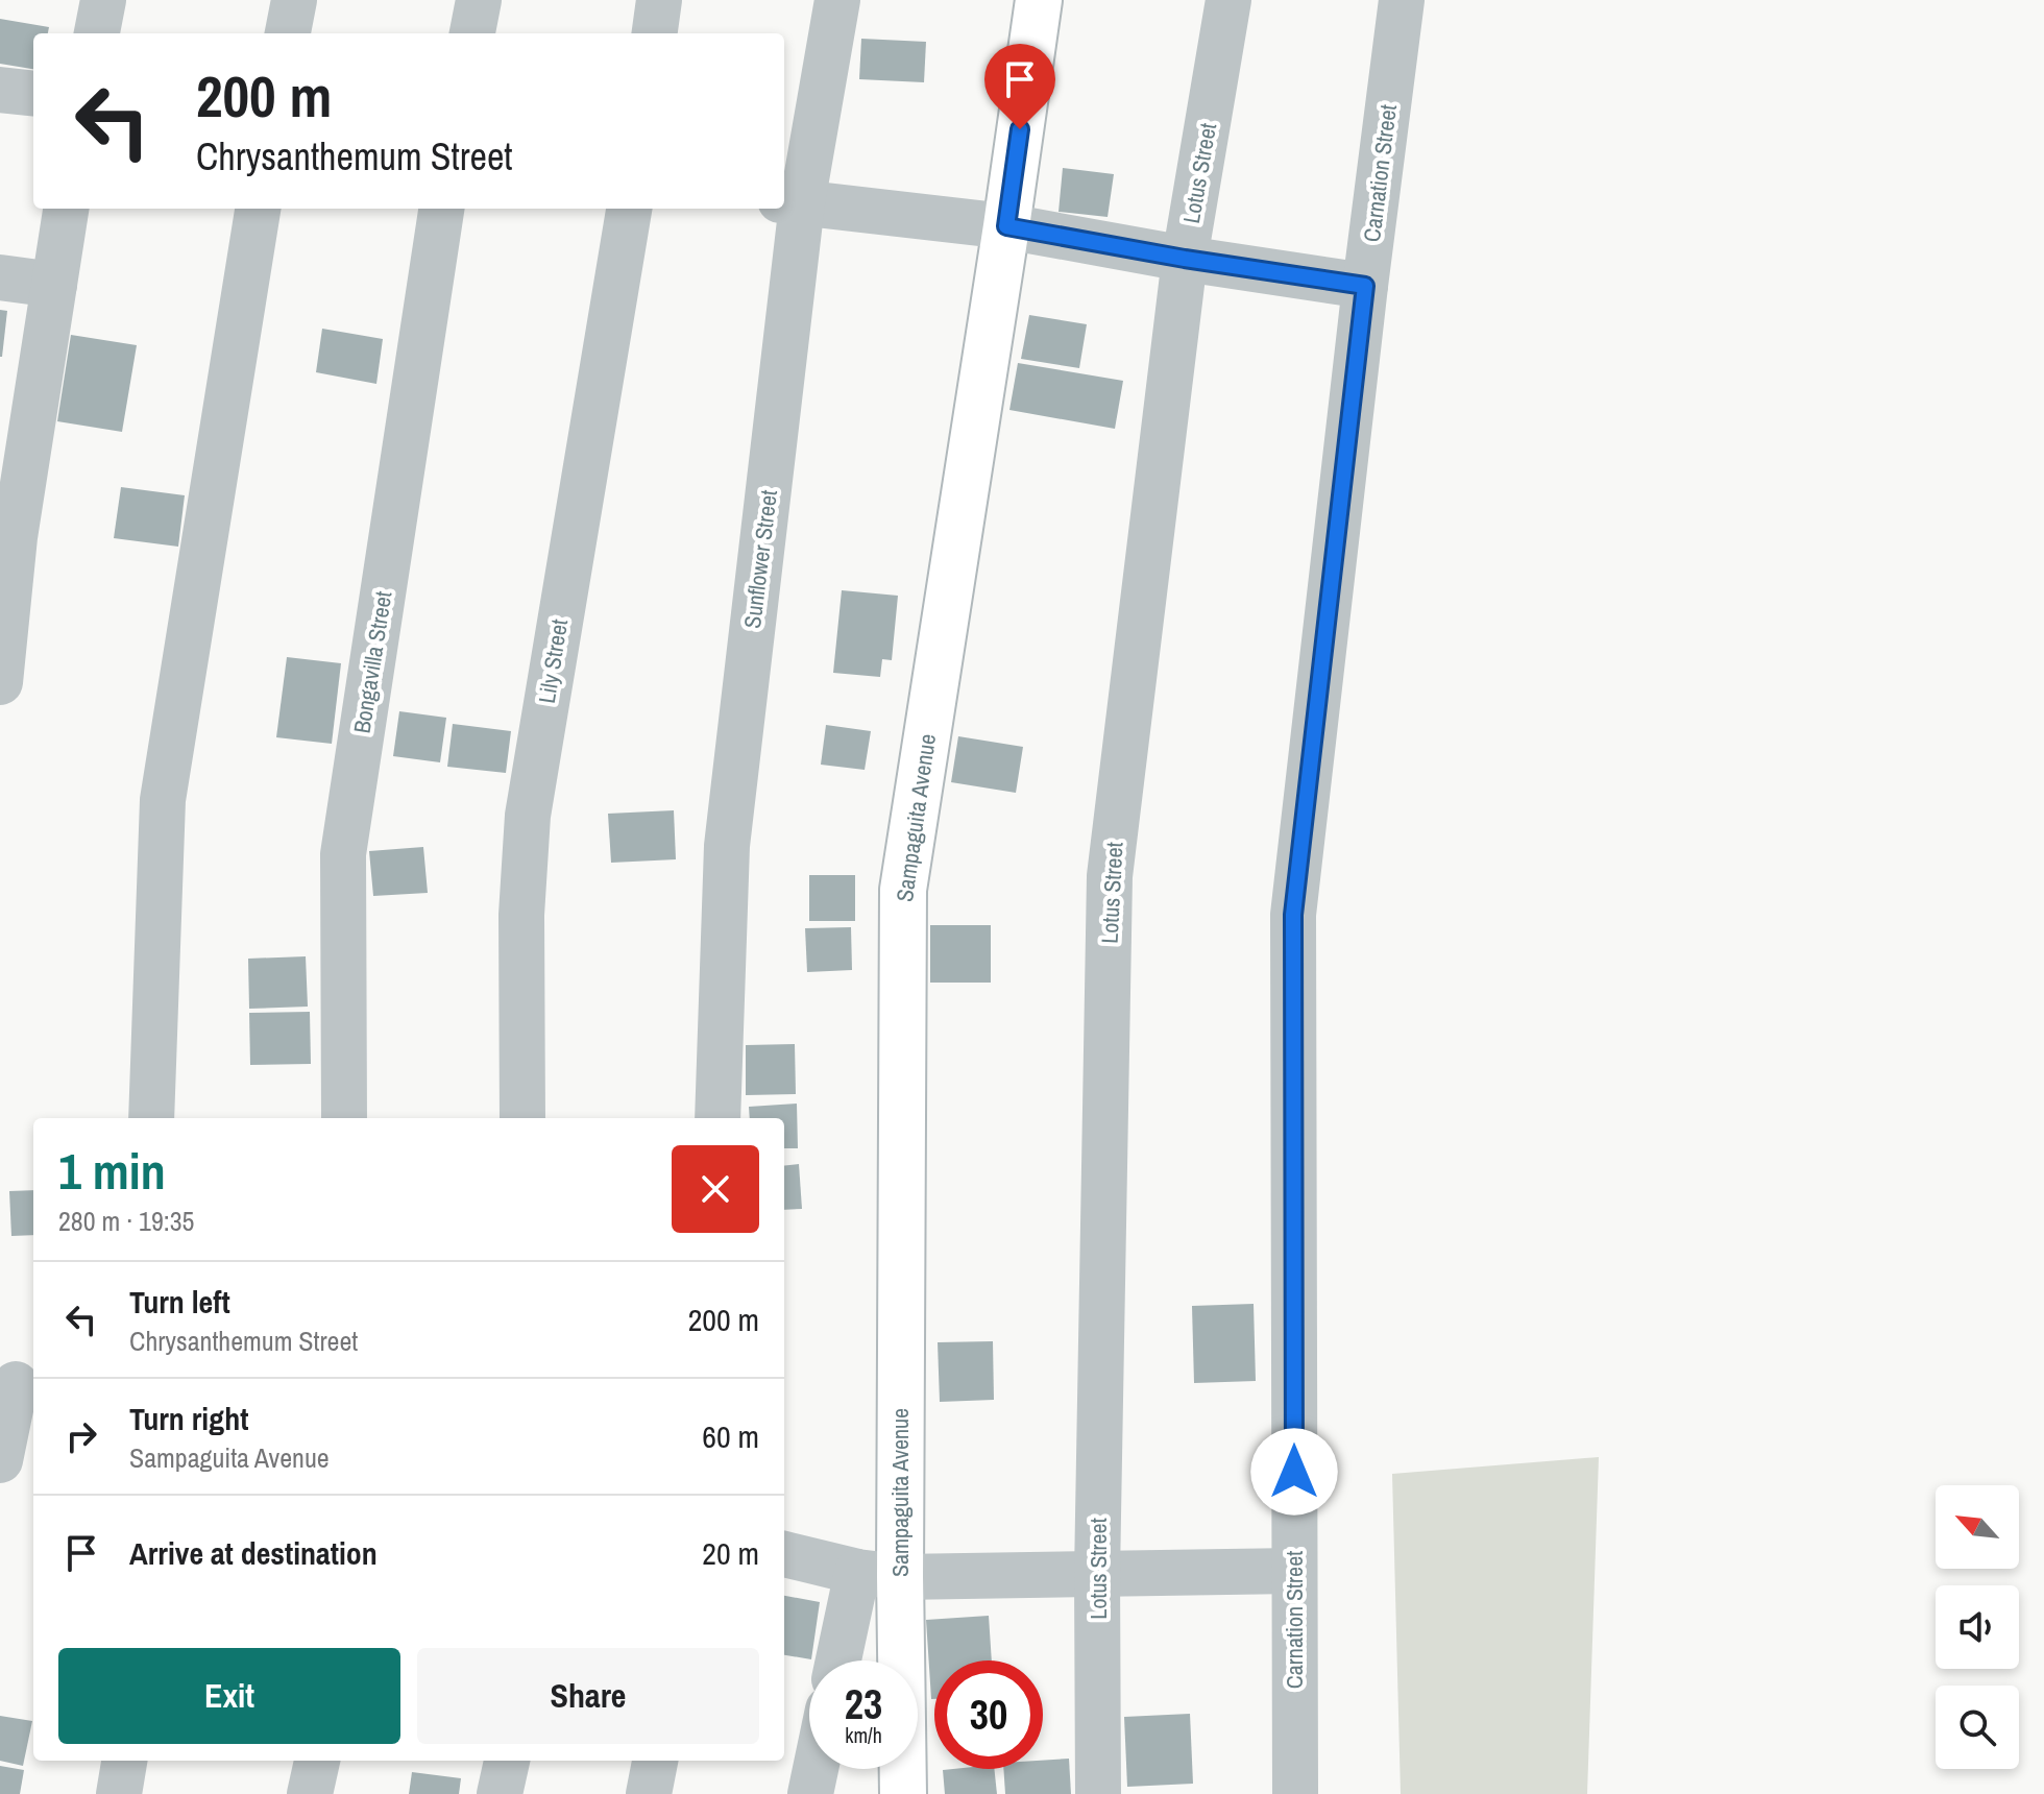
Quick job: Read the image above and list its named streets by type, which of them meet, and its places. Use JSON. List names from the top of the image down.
{
  "streets": {
    "main road": ["Sampaguita Avenue"],
    "street": [
      "Lotus Street",
      "Carnation Street",
      "Sunflower Street",
      "Lily Street",
      "Bongavilla Street"
    ]
  },
  "north": "top left",
  "page": {
    "turn": ["200 m", "Chrysanthemum Street"],
    "heading": ["1 min", "280 m · 19:35"],
    "list": [
      {
        "name": "Turn left",
        "note": "Chrysanthemum Street",
        "value": "200 m"
      },
      {
        "name": "Turn right",
        "note": "Sampaguita Avenue",
        "value": "60 m"
      },
      {
        "name": "Arrive at destination",
        "value": "20 m"
      }
    ],
    "buttons": ["Exit", "Share"],
    "speed": "23 km/h",
    "limit": "30"
  }
}
